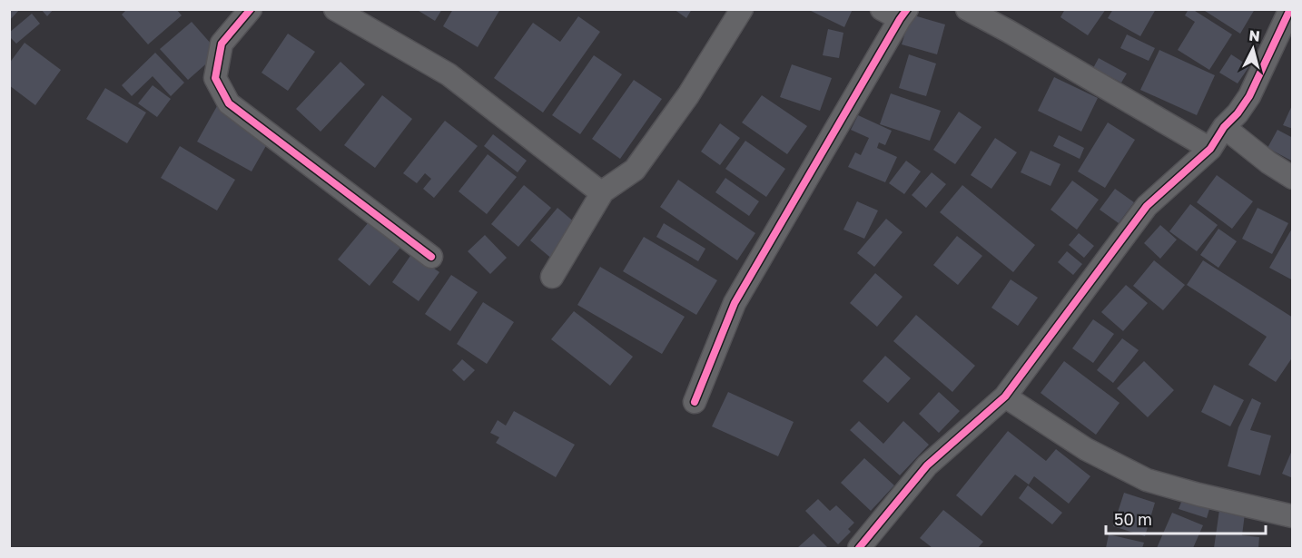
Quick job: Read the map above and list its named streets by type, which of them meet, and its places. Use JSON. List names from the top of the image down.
{
  "scale_bar": "50 m",
  "north": "top"
}
